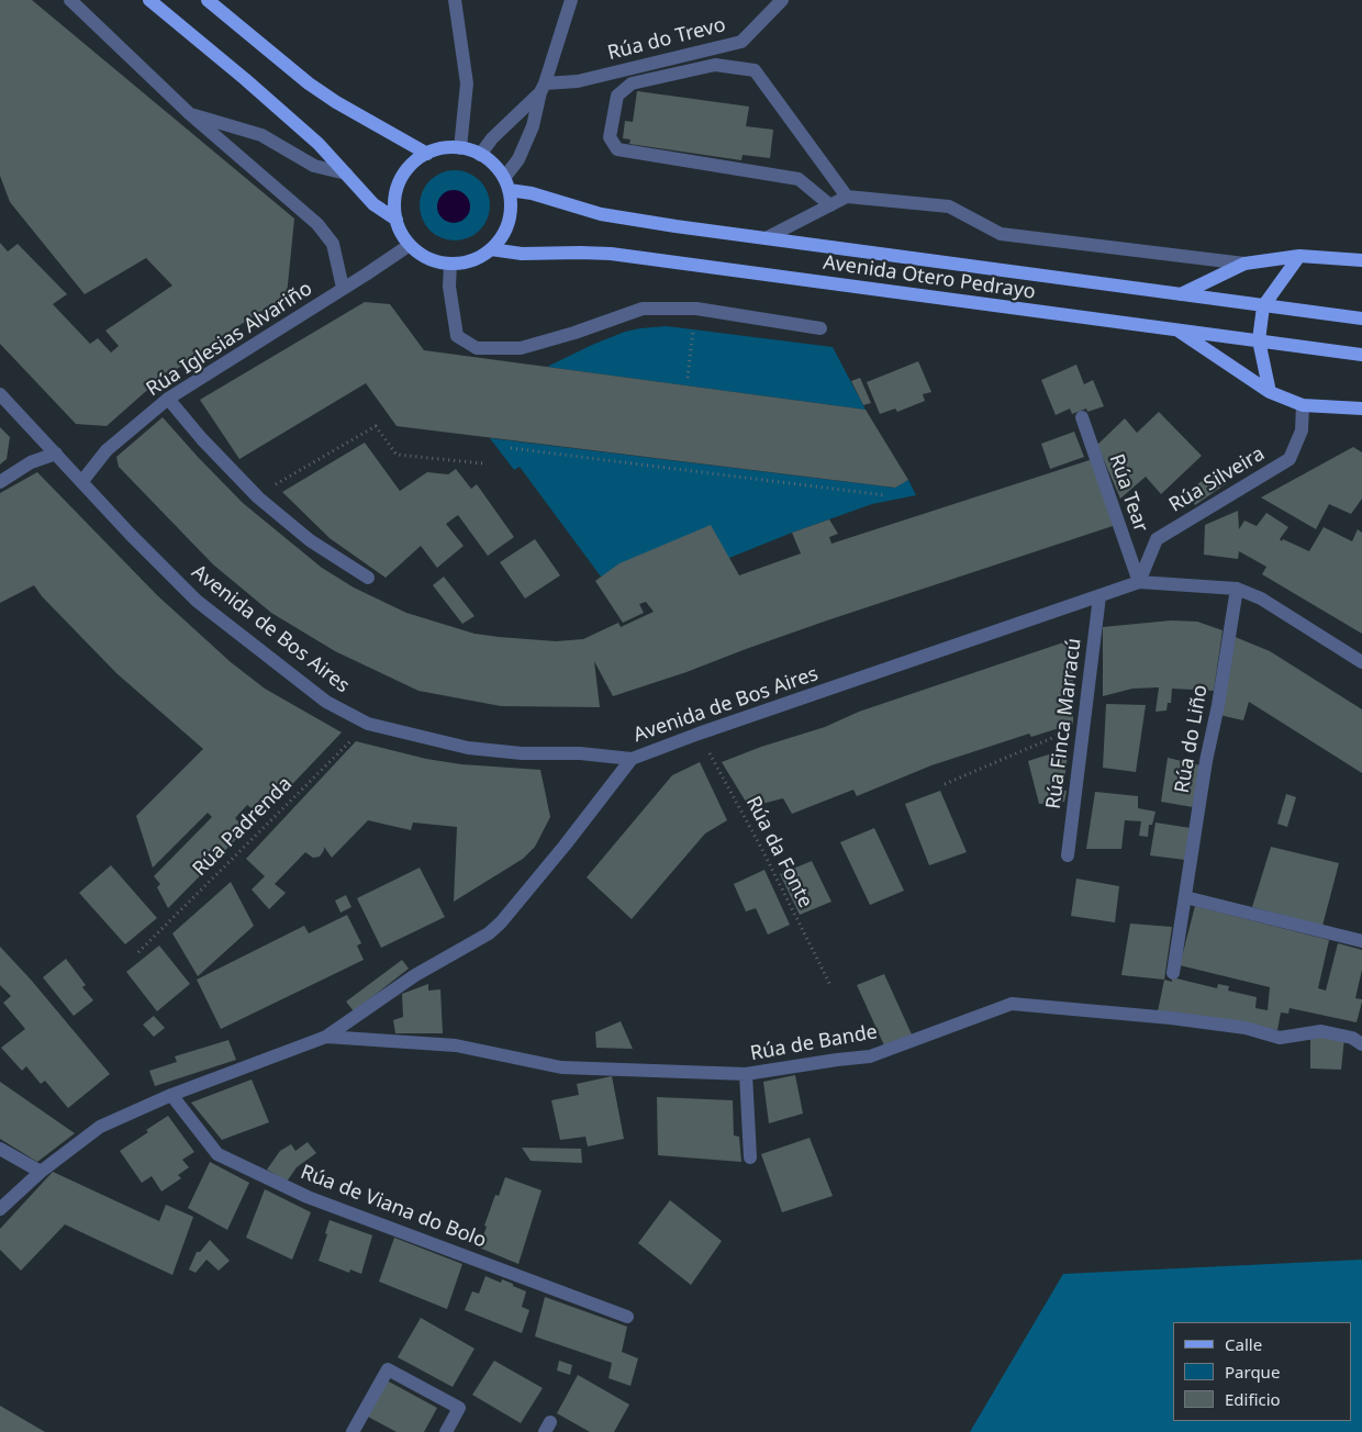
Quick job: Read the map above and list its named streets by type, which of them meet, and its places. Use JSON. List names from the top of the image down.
{
  "streets": {
    "main road": ["Avenida Otero Pedrayo"],
    "street": [
      "Rúa do Trevo",
      "Rúa Iglesias Alvariño",
      "Rúa Silveira",
      "Rúa Tear",
      "Avenida de Bos Aires",
      "Rúa Finca Marracú",
      "Rúa do Liño",
      "Rúa de Bande",
      "Rúa de Viana do Bolo"
    ],
    "path": ["Rúa Padrenda", "Rúa da Fonte"]
  },
  "crossings": [
    ["Avenida Otero Pedrayo", "Rúa Iglesias Alvariño"],
    ["Rúa Iglesias Alvariño", "Avenida de Bos Aires"],
    ["Rúa Silveira", "Rúa Tear"],
    ["Rúa Silveira", "Avenida de Bos Aires"],
    ["Rúa Tear", "Avenida de Bos Aires"],
    ["Avenida de Bos Aires", "Rúa Finca Marracú"],
    ["Avenida de Bos Aires", "Rúa do Liño"],
    ["Avenida de Bos Aires", "Rúa Padrenda"],
    ["Avenida de Bos Aires", "Rúa da Fonte"]
  ],
  "legend": ["Calle", "Parque", "Edificio"]
}
